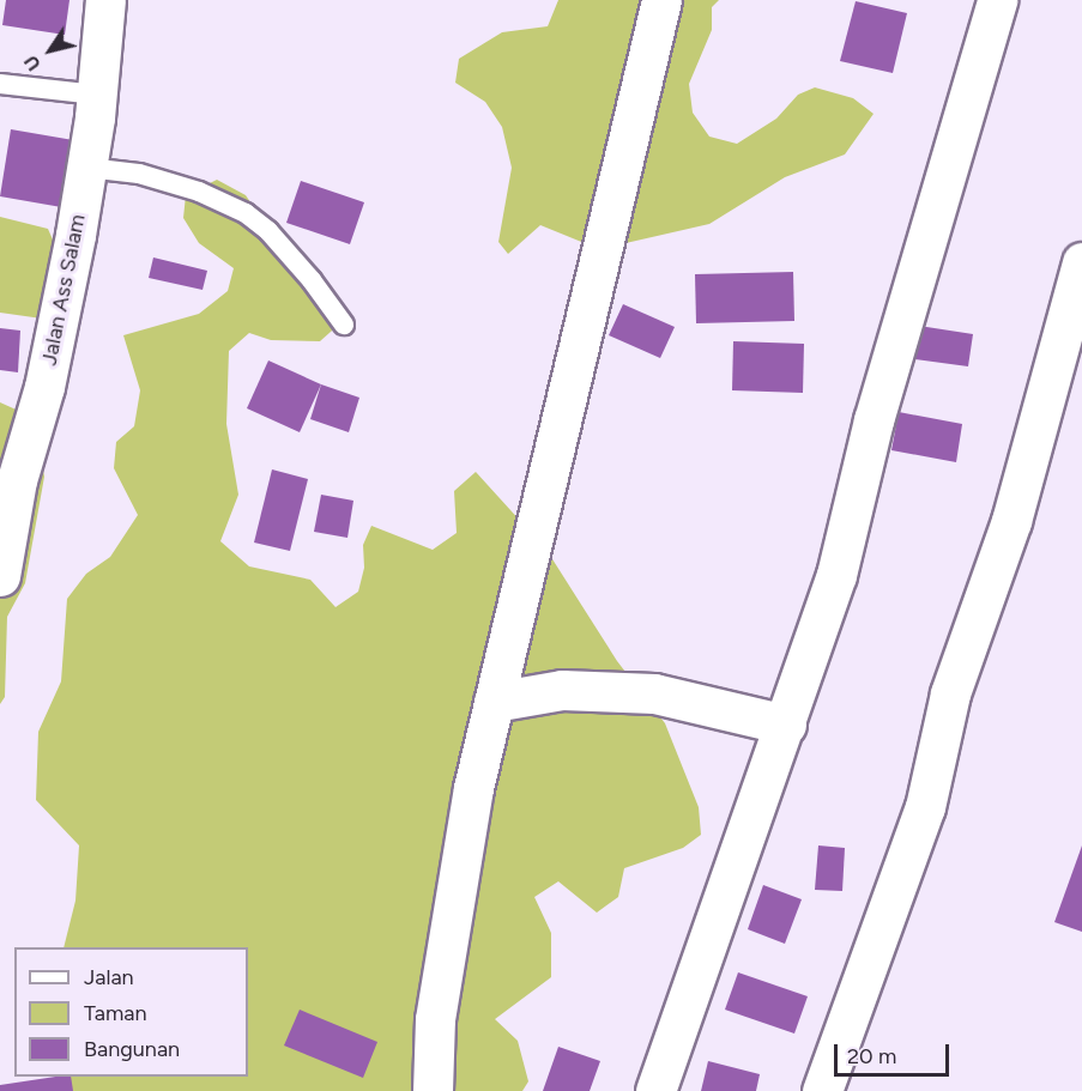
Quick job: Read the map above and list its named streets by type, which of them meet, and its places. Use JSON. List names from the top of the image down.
{
  "streets": {
    "street": ["Jalan Ass Salam"]
  },
  "legend": ["Jalan", "Taman", "Bangunan"],
  "scale_bar": "20 m",
  "north": "bottom left"
}
